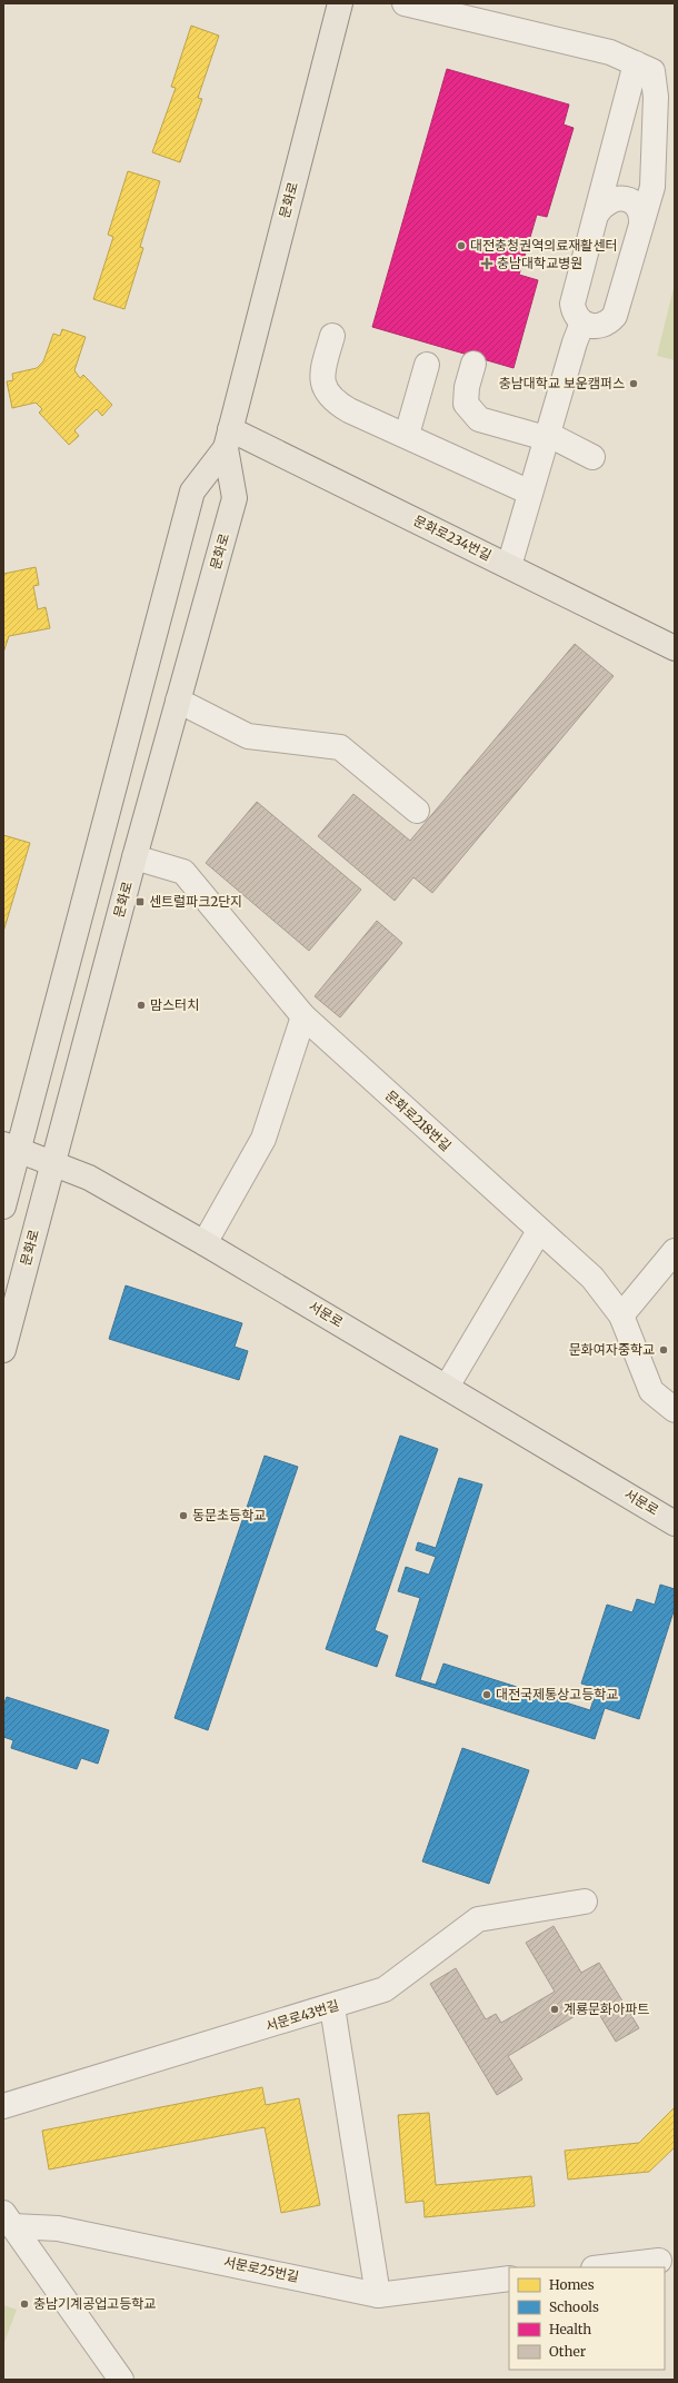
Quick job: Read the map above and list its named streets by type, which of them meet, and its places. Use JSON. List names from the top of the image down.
{
  "streets": {
    "main road": ["문화로", "문화로234번길", "서문로"],
    "street": ["문화로218번길", "서문로43번길", "서문로25번길"]
  },
  "crossings": [
    ["문화로", "문화로234번길"],
    ["문화로", "문화로218번길"],
    ["문화로", "서문로"]
  ],
  "places": {
    "other": [
      "대전충청권역의료재활센터",
      "충남대학교 보운캠퍼스",
      "맘스터치",
      "문화여자중학교",
      "동문초등학교",
      "대전국제통상고등학교",
      "계룡문화아파트",
      "충남기계공업고등학교"
    ],
    "health": ["충남대학교병원"],
    "transit": ["센트럴파크2단지"]
  },
  "legend": [
    "Homes",
    "Schools",
    "Health",
    "Other"
  ]
}
